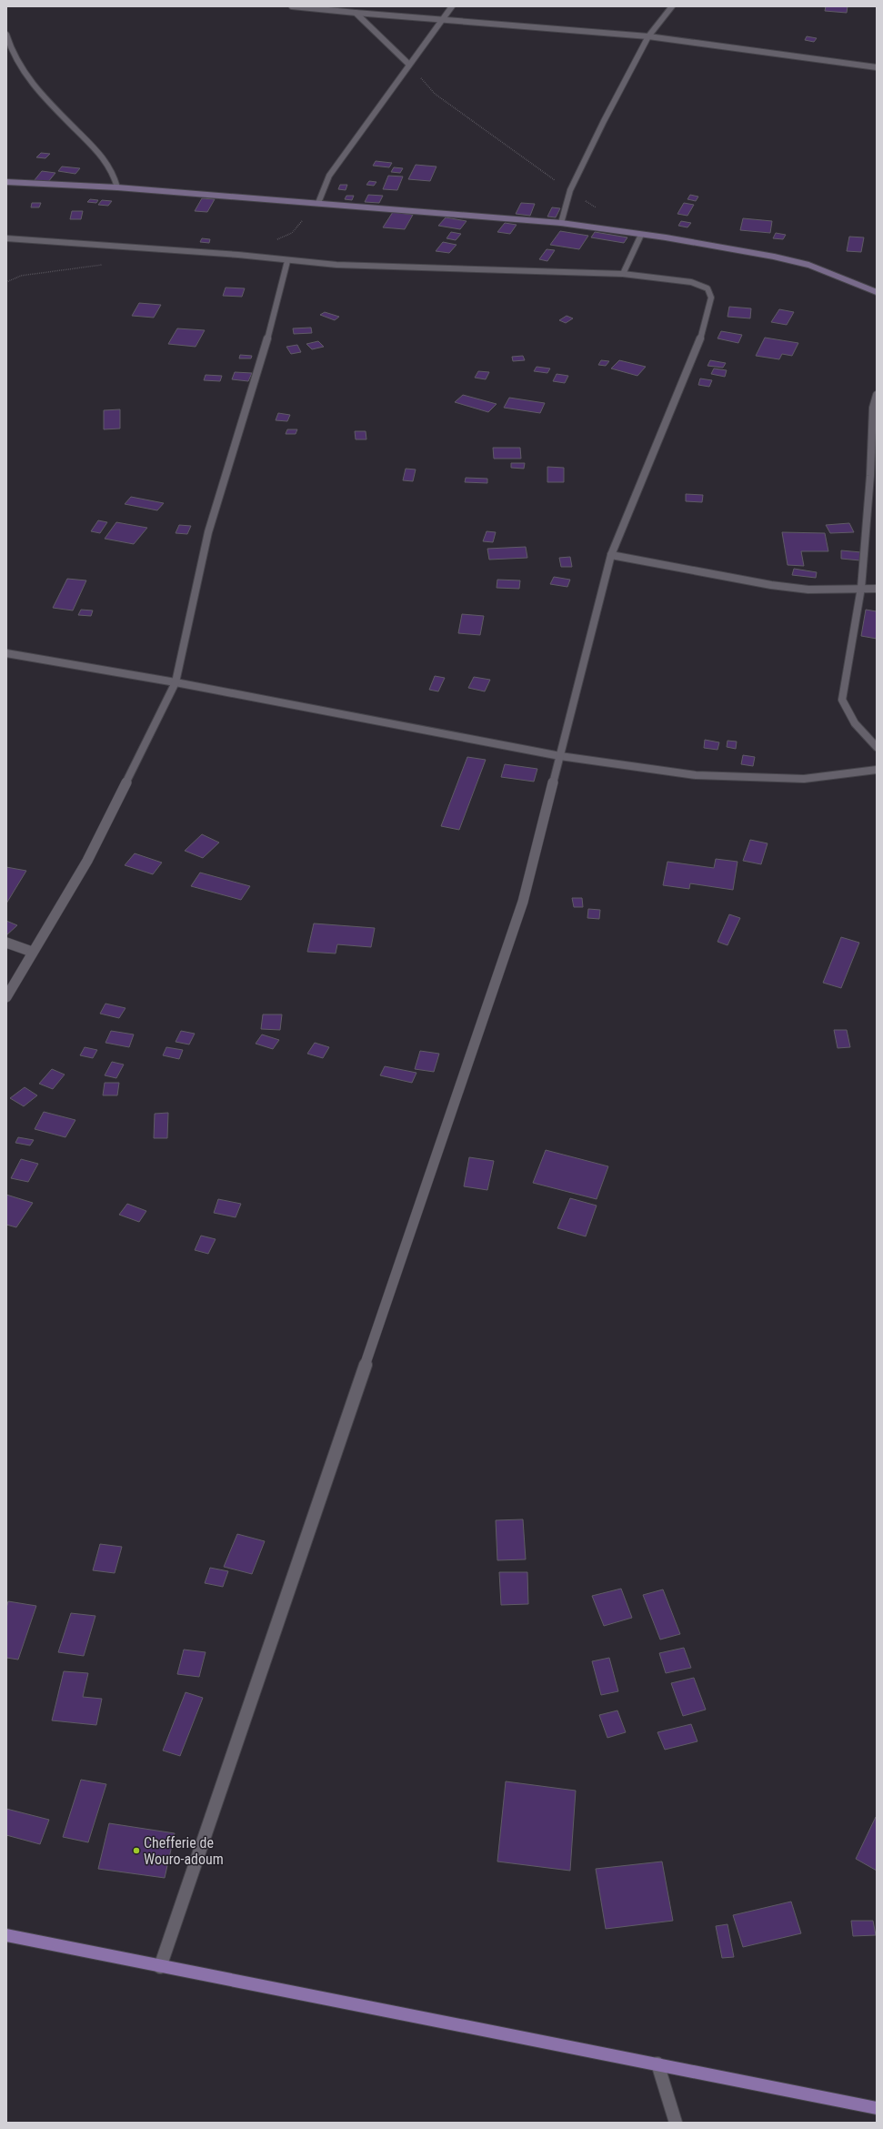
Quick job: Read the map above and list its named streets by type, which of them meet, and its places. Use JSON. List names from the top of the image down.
{
  "places": ["Chefferie de Wouro-adoum"]
}
